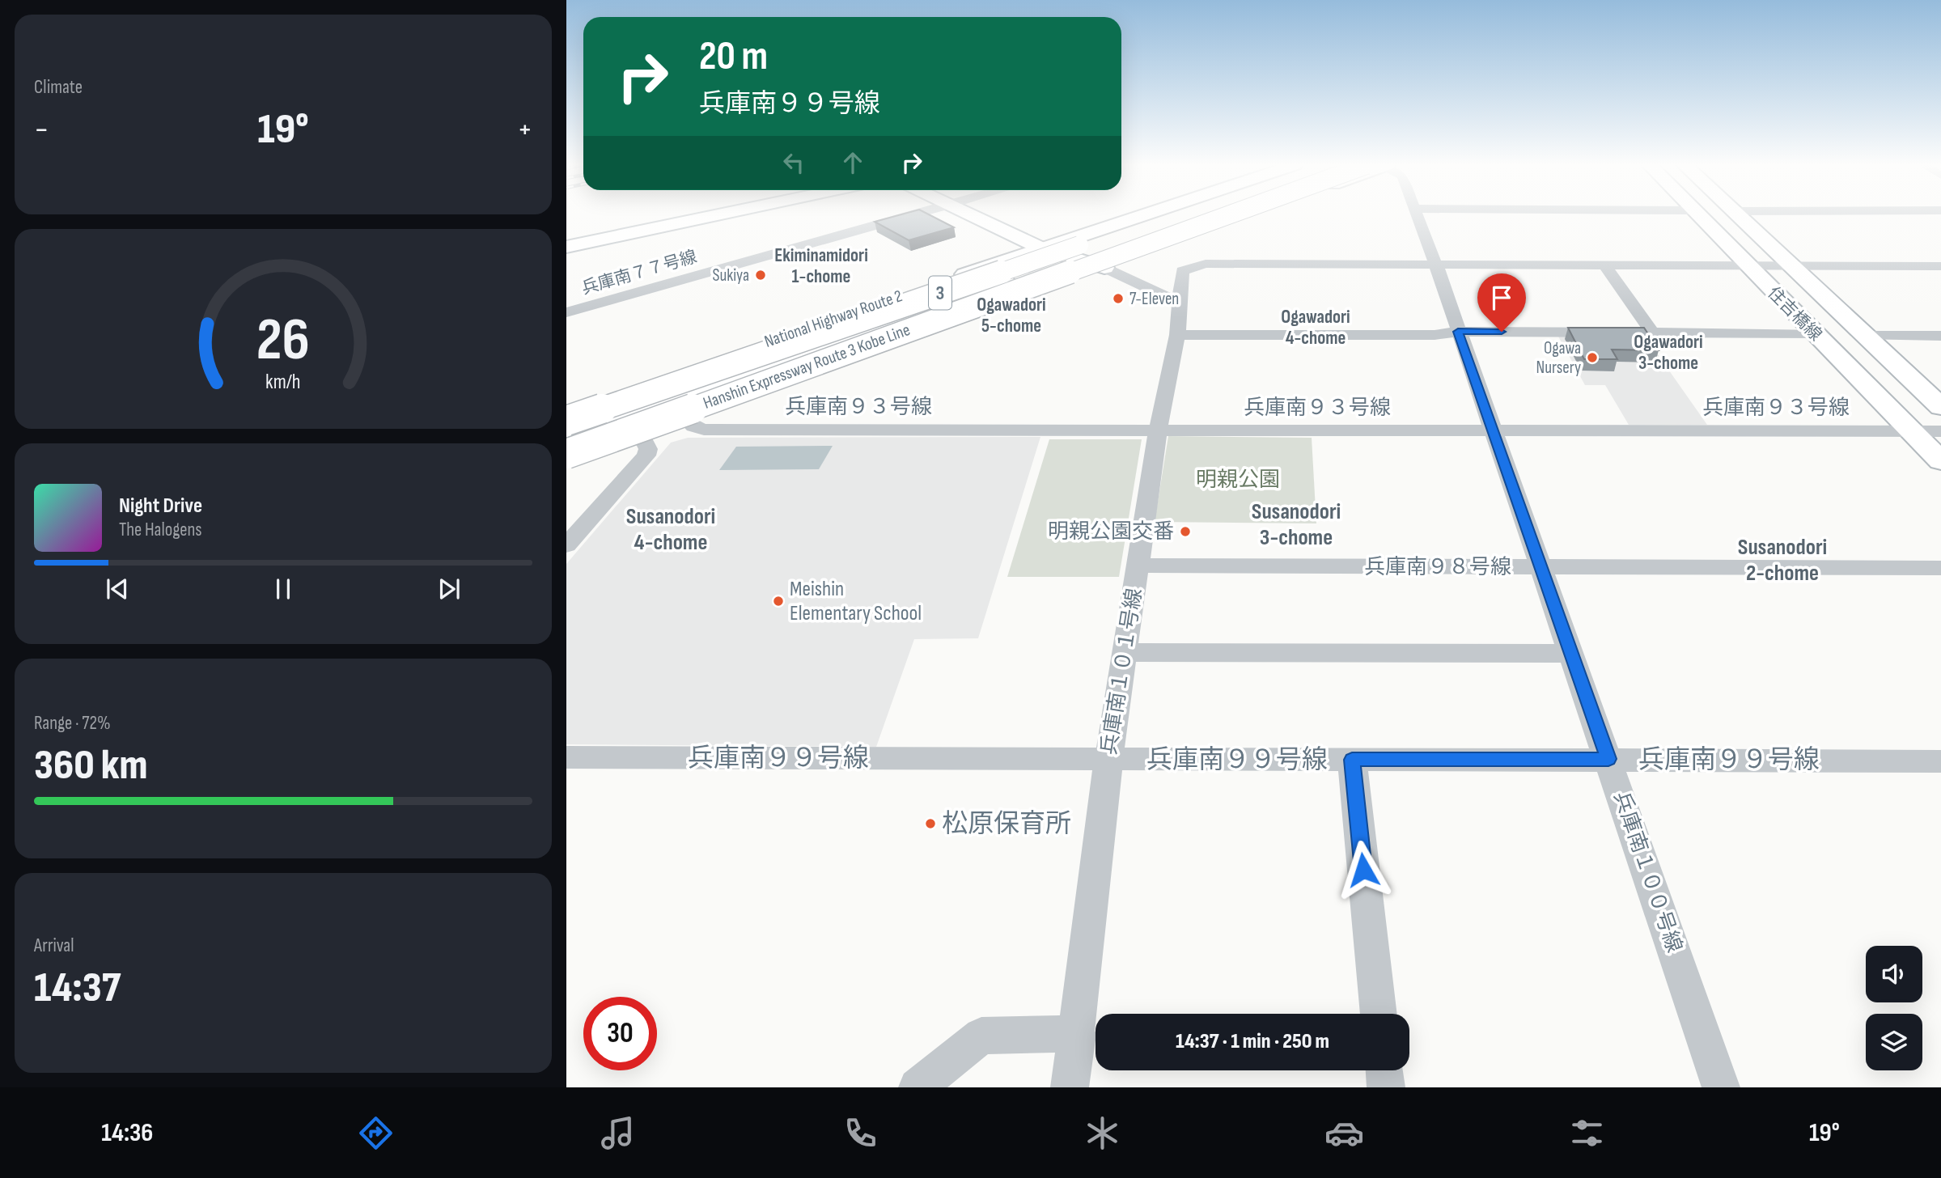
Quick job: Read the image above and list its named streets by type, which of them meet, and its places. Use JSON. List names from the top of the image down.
{
  "streets": {
    "main road": [
      "3",
      "住吉橋線",
      "National Highway Route 2",
      "Hanshin Expressway Route 3 Kobe Line"
    ],
    "street": [
      "兵庫南７７号線",
      "兵庫南９３号線",
      "兵庫南９８号線",
      "兵庫南１０１号線",
      "兵庫南９９号線",
      "兵庫南１００号線"
    ]
  },
  "crossings": [
    ["3", "National Highway Route 2"],
    ["住吉橋線", "兵庫南９３号線"],
    ["兵庫南９３号線", "兵庫南１０１号線"],
    ["兵庫南９３号線", "兵庫南１００号線"],
    ["兵庫南９８号線", "兵庫南１０１号線"],
    ["兵庫南９８号線", "兵庫南１００号線"],
    ["兵庫南１０１号線", "兵庫南９９号線"],
    ["兵庫南１０１号線", "兵庫南１００号線"],
    ["兵庫南９９号線", "兵庫南１００号線"]
  ],
  "districts": [
    "Ekiminamidori 1-chome",
    "Ogawadori 5-chome",
    "Ogawadori 4-chome",
    "Ogawadori 3-chome",
    "Susanodori 3-chome",
    "Susanodori 4-chome",
    "Susanodori 2-chome"
  ],
  "parks": ["明親公園"],
  "places": [
    "Sukiya",
    "7-Eleven",
    "Ogawa Nursery",
    "明親公園交番",
    "Meishin Elementary School",
    "松原保育所"
  ],
  "page": {
    "tile": [
      "Climate",
      ["Range · 72%", "360 km"],
      ["Arrival", "14:37"]
    ],
    "turn": ["20 m", "兵庫南９９号線"],
    "heat": ["−", "19°", "+"],
    "song": ["Night Drive", "The Halogens"],
    "limit": "30",
    "trip": "14:37 · 1 min · 250 m",
    "tabs": ["14:36", "19°"],
    "gauge": ["26", "km/h"]
  }
}
